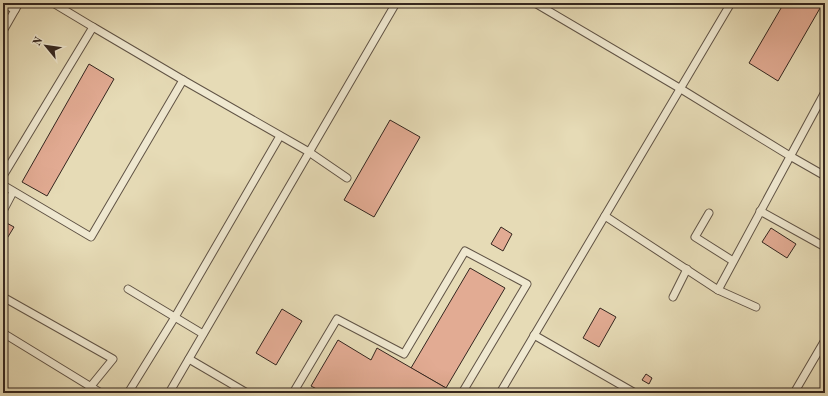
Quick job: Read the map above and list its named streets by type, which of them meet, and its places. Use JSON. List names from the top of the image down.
{
  "north": "top left"
}
